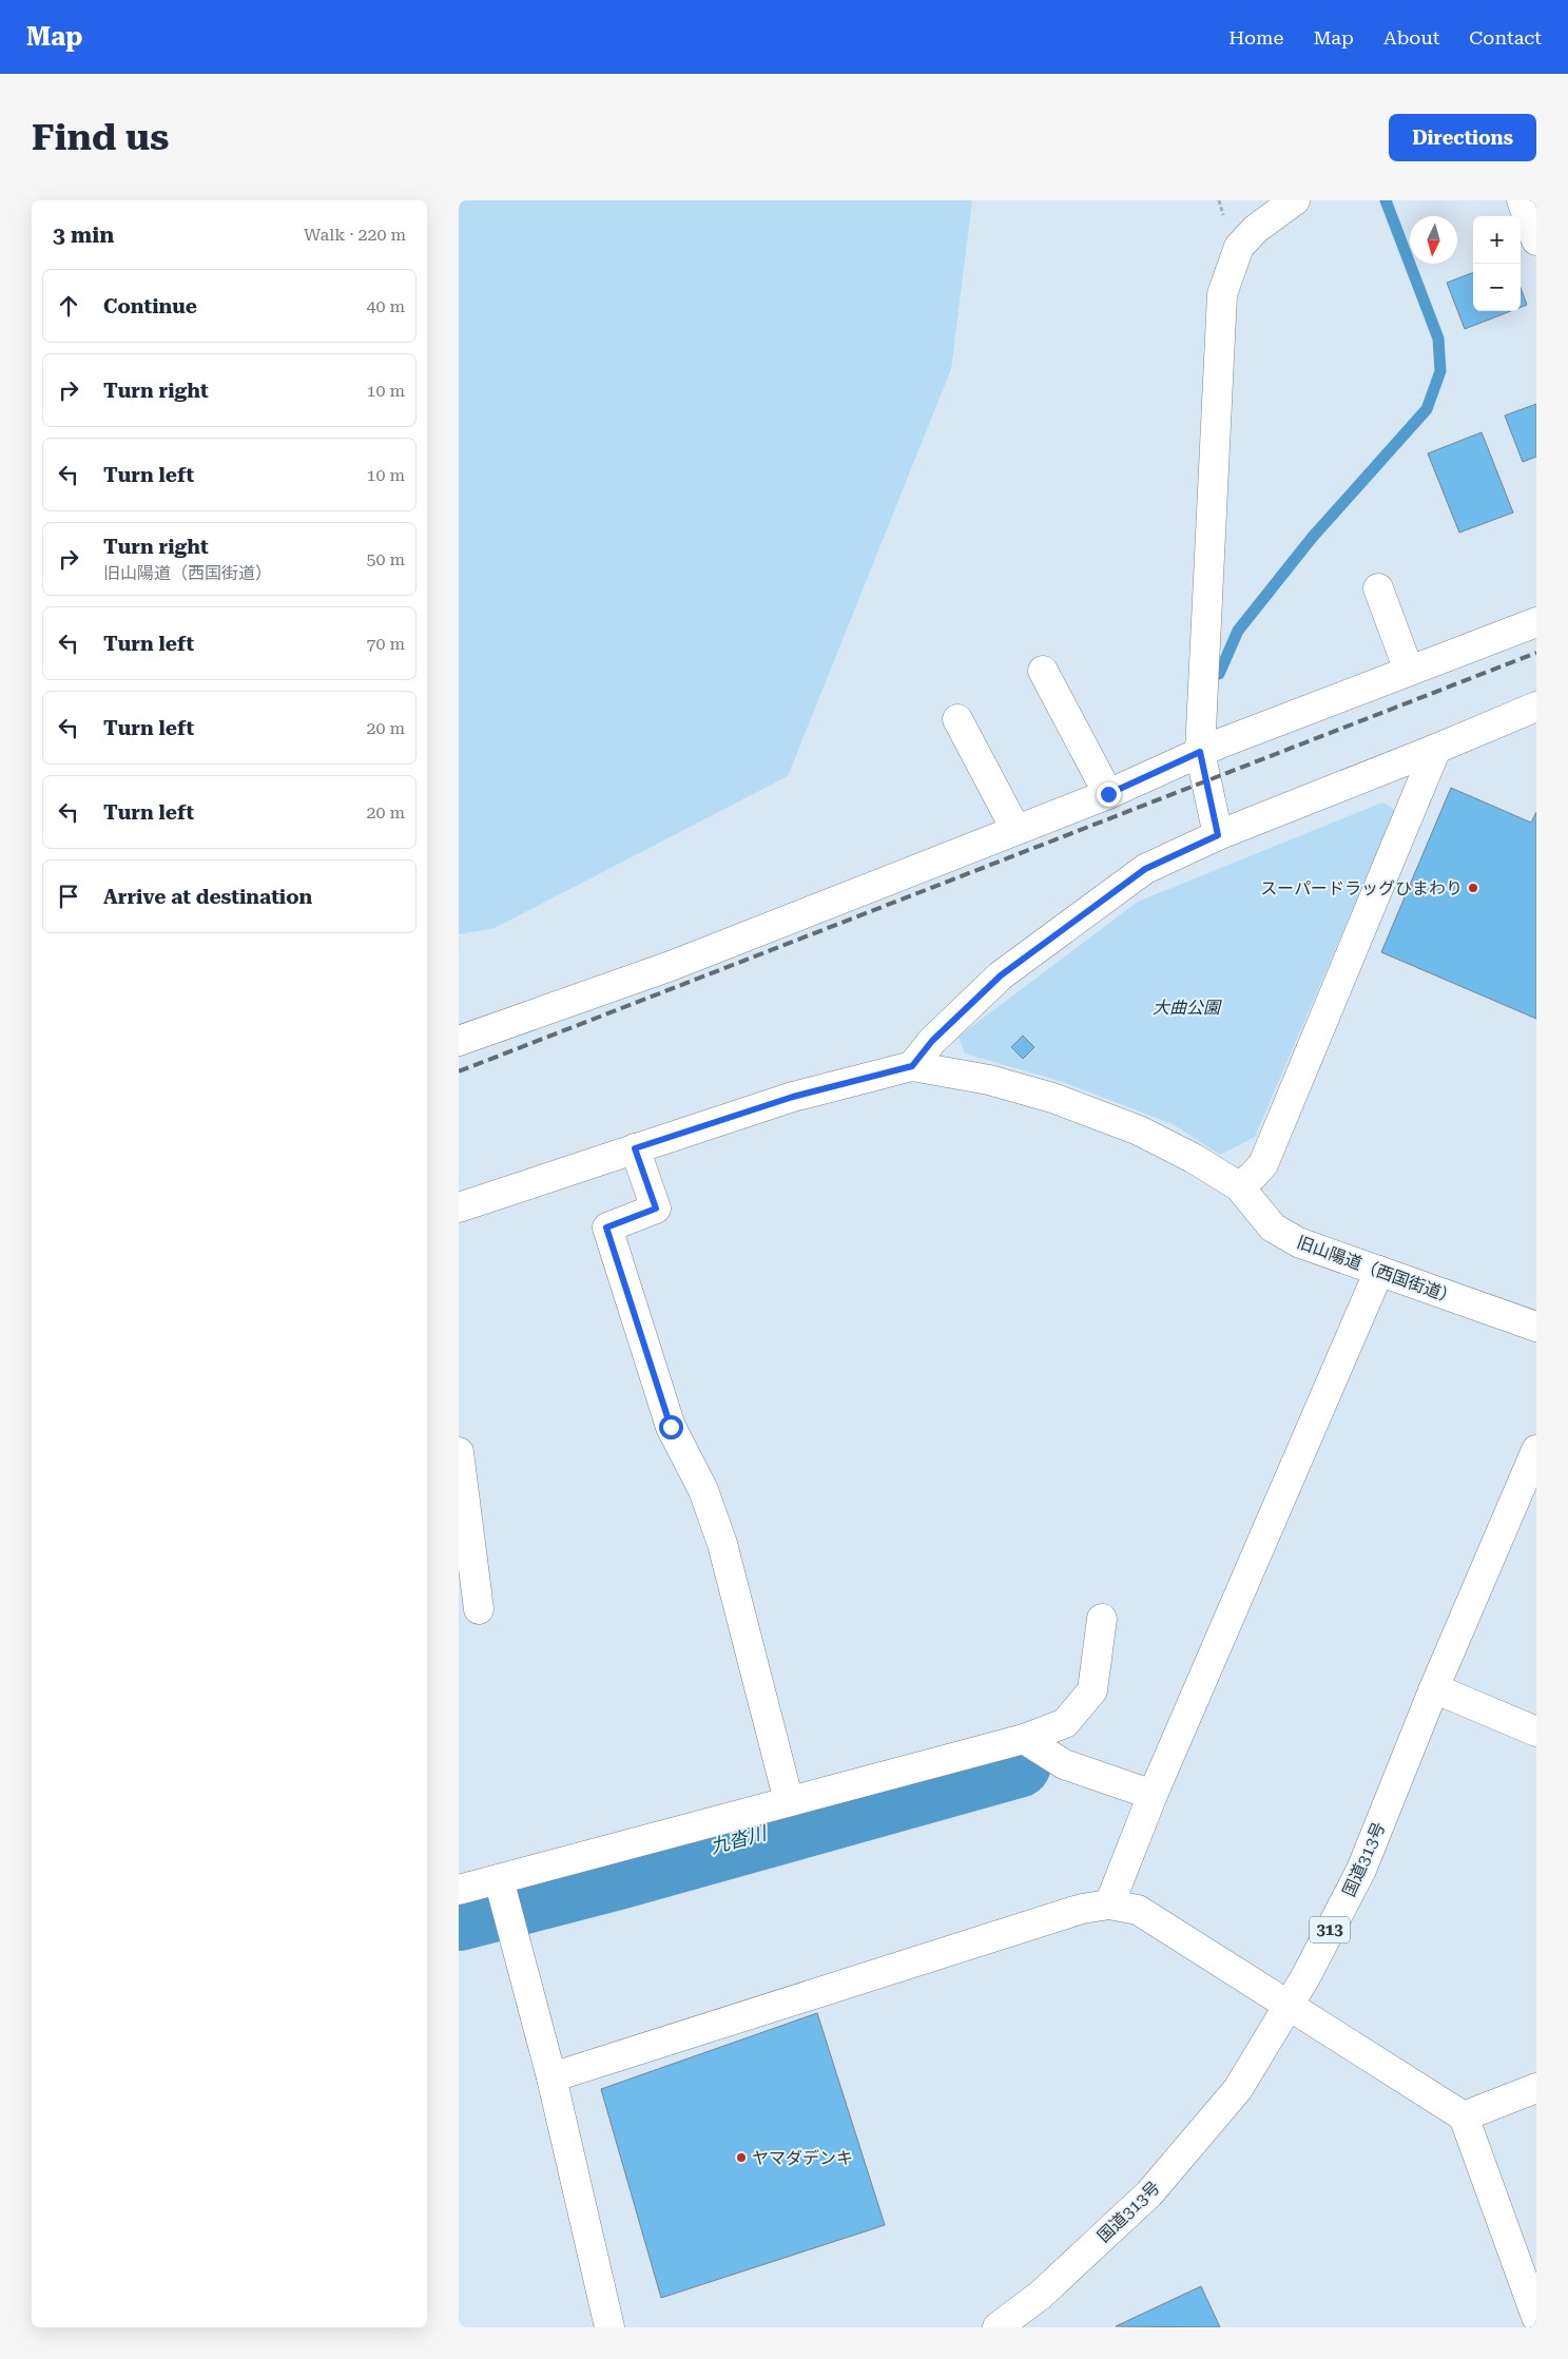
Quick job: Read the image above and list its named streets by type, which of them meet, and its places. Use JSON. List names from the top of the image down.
{
  "streets": {
    "main road": ["旧山陽道（西国街道）", "国道313号", "313"]
  },
  "water": ["九沓川"],
  "parks": ["大曲公園"],
  "places": ["スーパードラッグひまわり", "ヤマダデンキ"],
  "north": "bottom",
  "page": {
    "header": "Map",
    "nav": [
      "Home",
      "Map",
      "About",
      "Contact"
    ],
    "buttons": "Directions",
    "title": "Find us",
    "heading": ["3 min", "Walk · 220 m"],
    "map_buttons": ["+", "−"],
    "list": [
      ["Continue", "40 m"],
      ["Turn right", "10 m"],
      ["Turn left", "10 m"],
      ["Turn right", "旧山陽道（西国街道）", "50 m"],
      ["Turn left", "70 m"],
      ["Turn left", "20 m"],
      ["Turn left", "20 m"],
      "Arrive at destination"
    ]
  }
}
